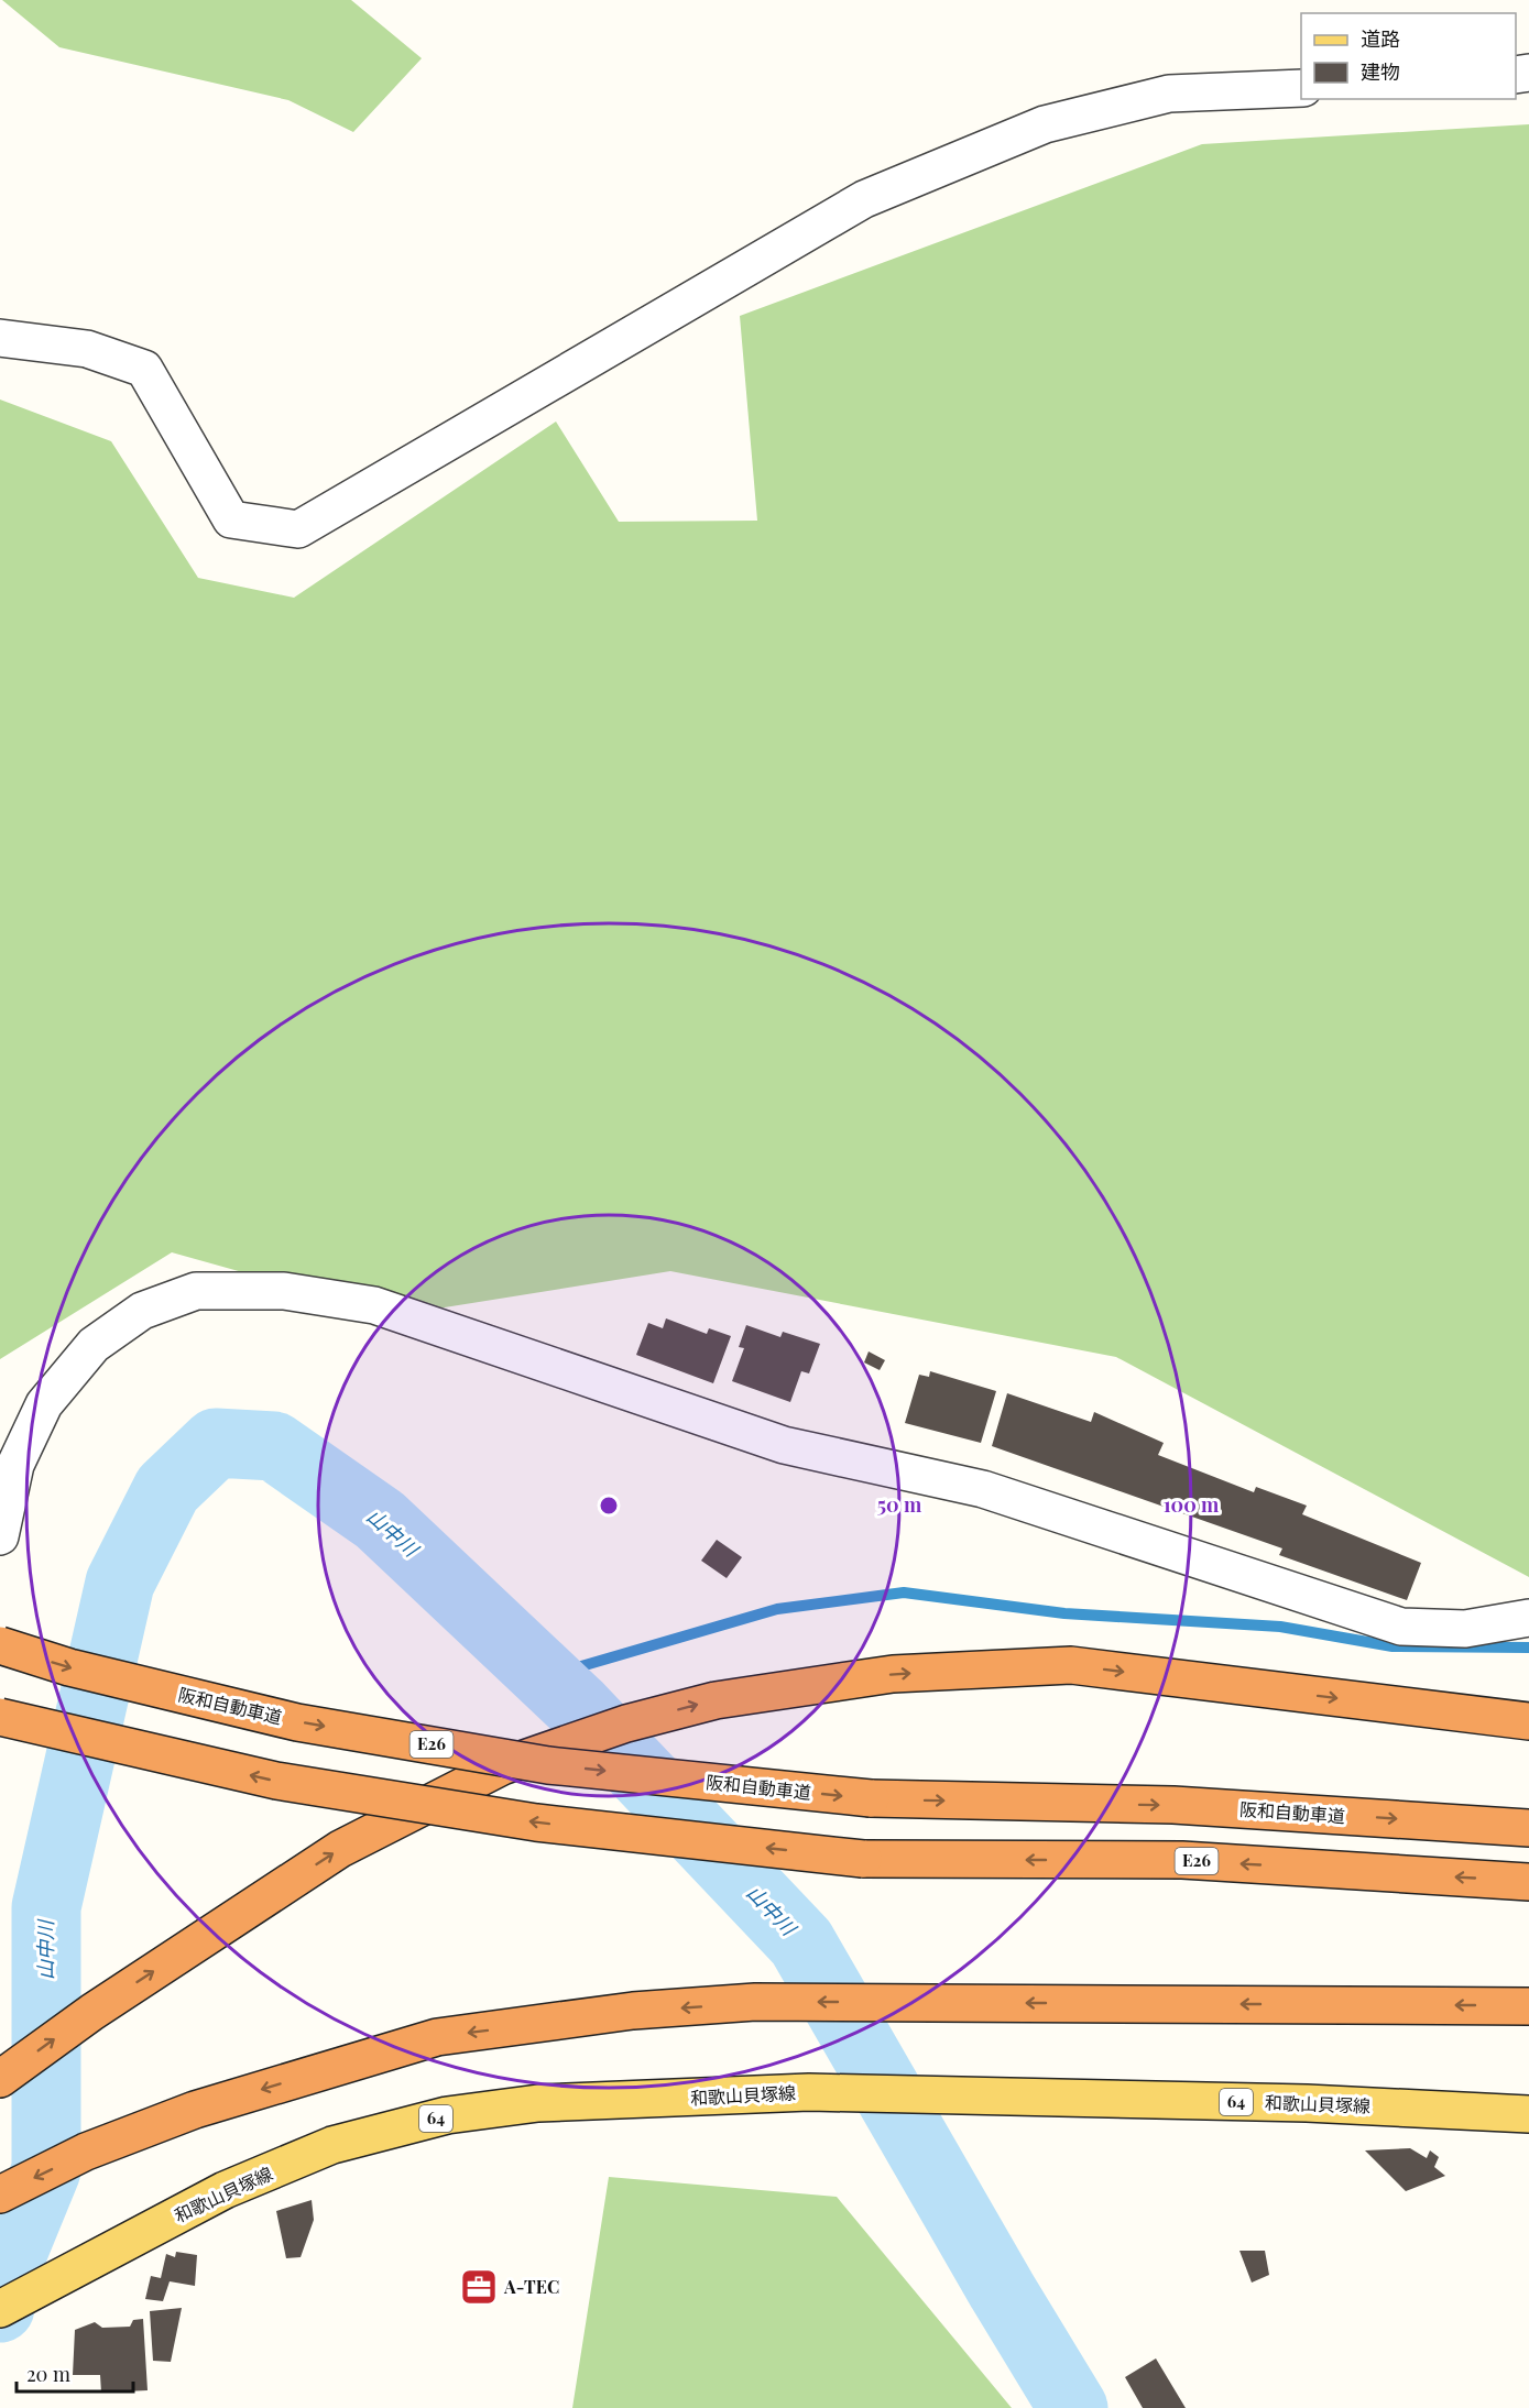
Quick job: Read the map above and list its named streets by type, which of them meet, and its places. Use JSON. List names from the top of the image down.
{
  "streets": {
    "highway": ["阪和自動車道", "E26"],
    "main road": ["和歌山貝塚線", "64"]
  },
  "water": ["山中川"],
  "places": {
    "office": ["A-TEC"]
  },
  "legend": ["道路", "建物"],
  "scale_bar": "20 m",
  "rings": ["50 m", "100 m"]
}
